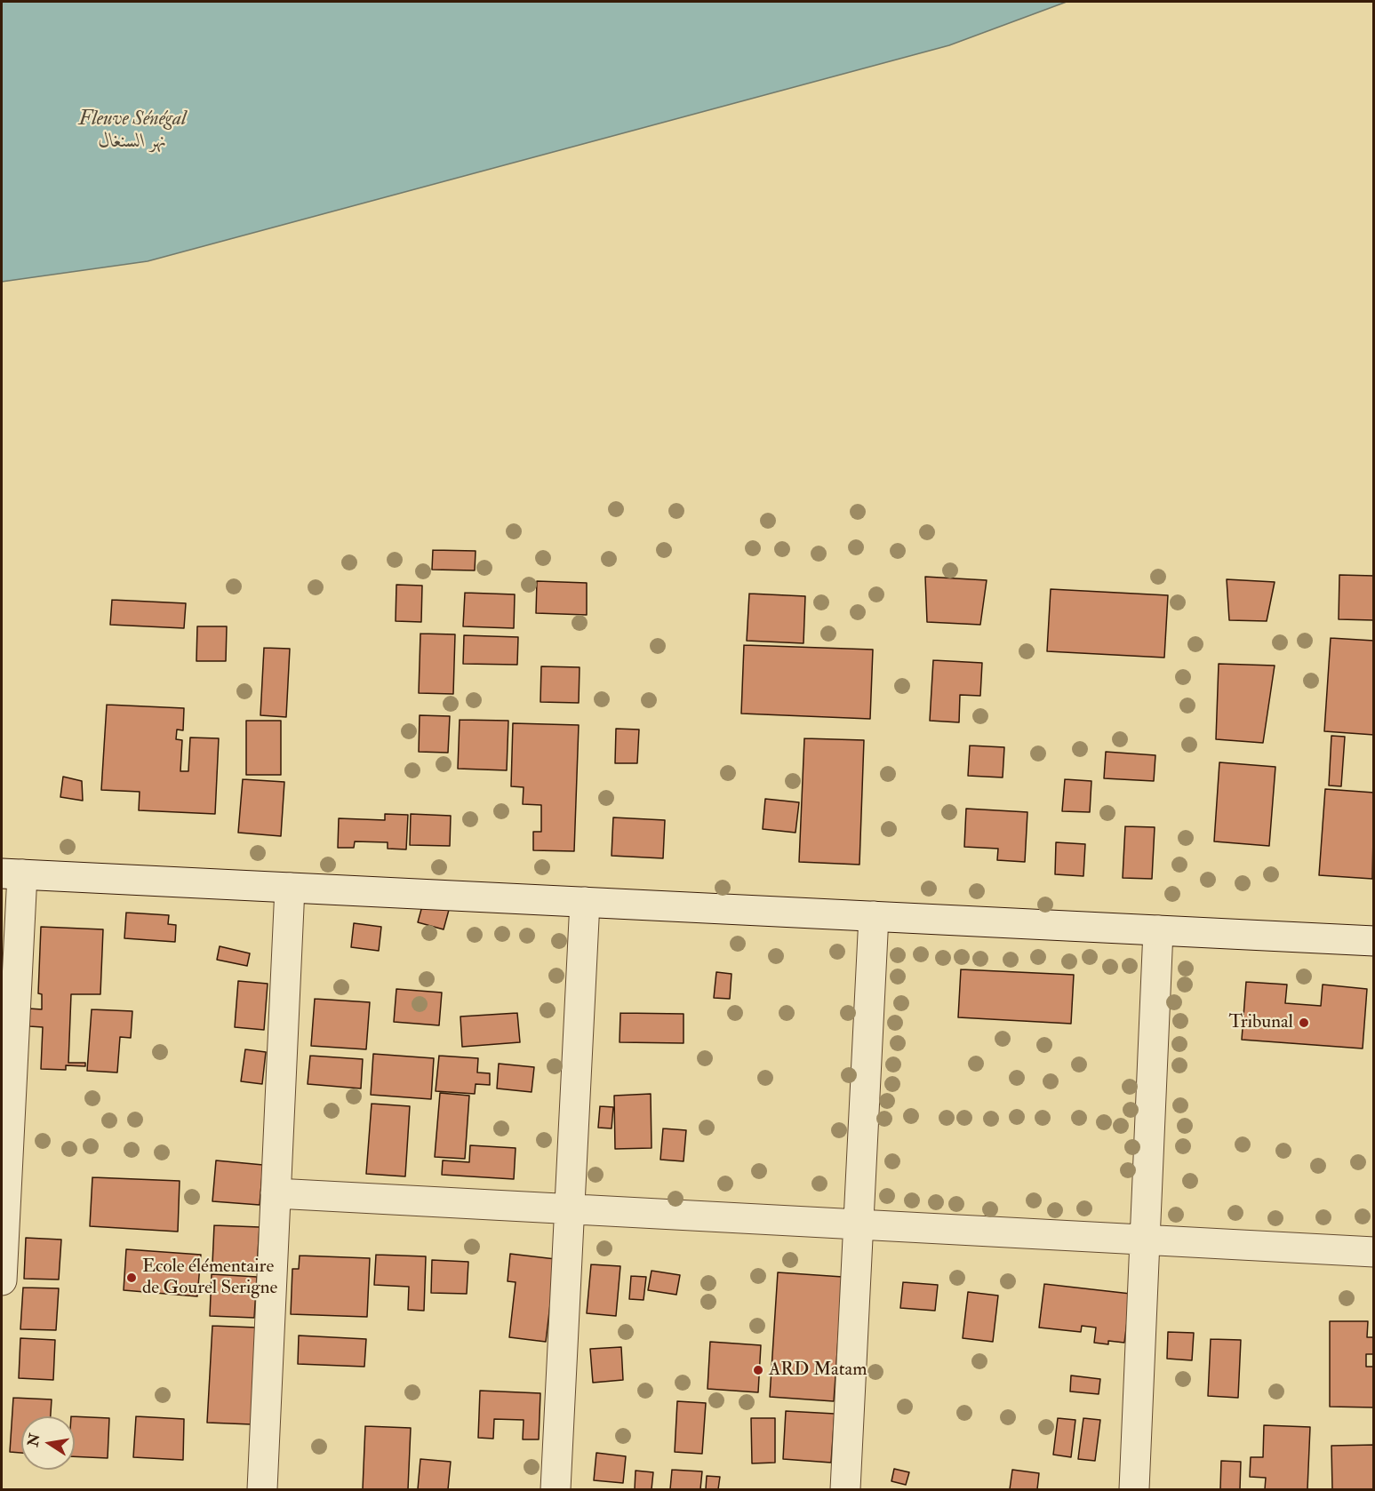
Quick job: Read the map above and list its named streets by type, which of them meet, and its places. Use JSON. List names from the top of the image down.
{
  "water": ["Fleuve Sénégal نهر السنغال"],
  "places": ["Tribunal", "Ecole élémentaire de Gourel Serigne", "ARD Matam"],
  "north": "left"
}
